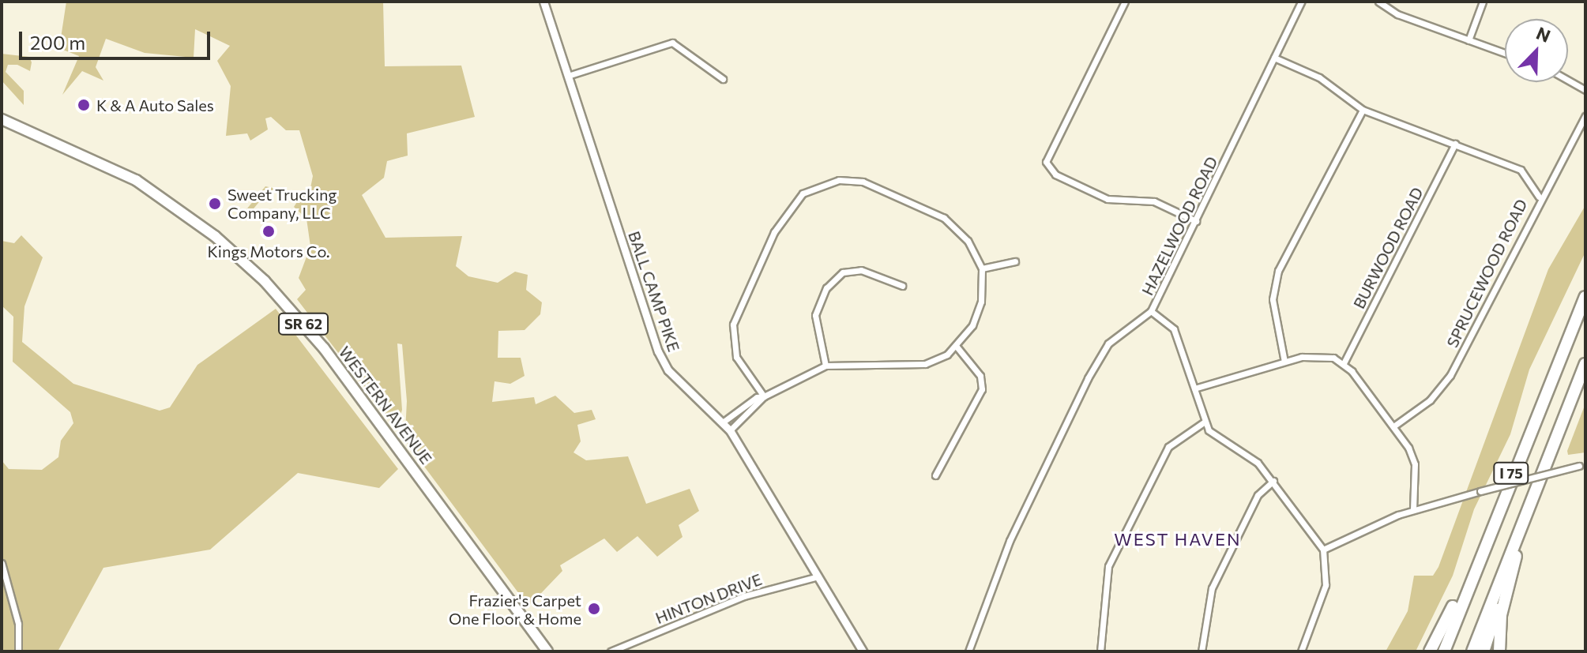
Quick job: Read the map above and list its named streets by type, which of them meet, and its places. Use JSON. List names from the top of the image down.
{
  "streets": {
    "highway": ["I 75"],
    "main road": ["SR 62", "WESTERN AVENUE"],
    "street": [
      "HAZELWOOD ROAD",
      "BURWOOD ROAD",
      "SPRUCEWOOD ROAD",
      "BALL CAMP PIKE",
      "HINTON DRIVE"
    ]
  },
  "crossings": [
    ["BALL CAMP PIKE", "HINTON DRIVE"]
  ],
  "districts": ["WEST HAVEN"],
  "places": [
    "K & A Auto Sales",
    "Sweet Trucking Company, LLC",
    "Kings Motors Co.",
    "Frazier's Carpet One Floor & Home"
  ],
  "scale_bar": "200 m",
  "north": "top right"
}
